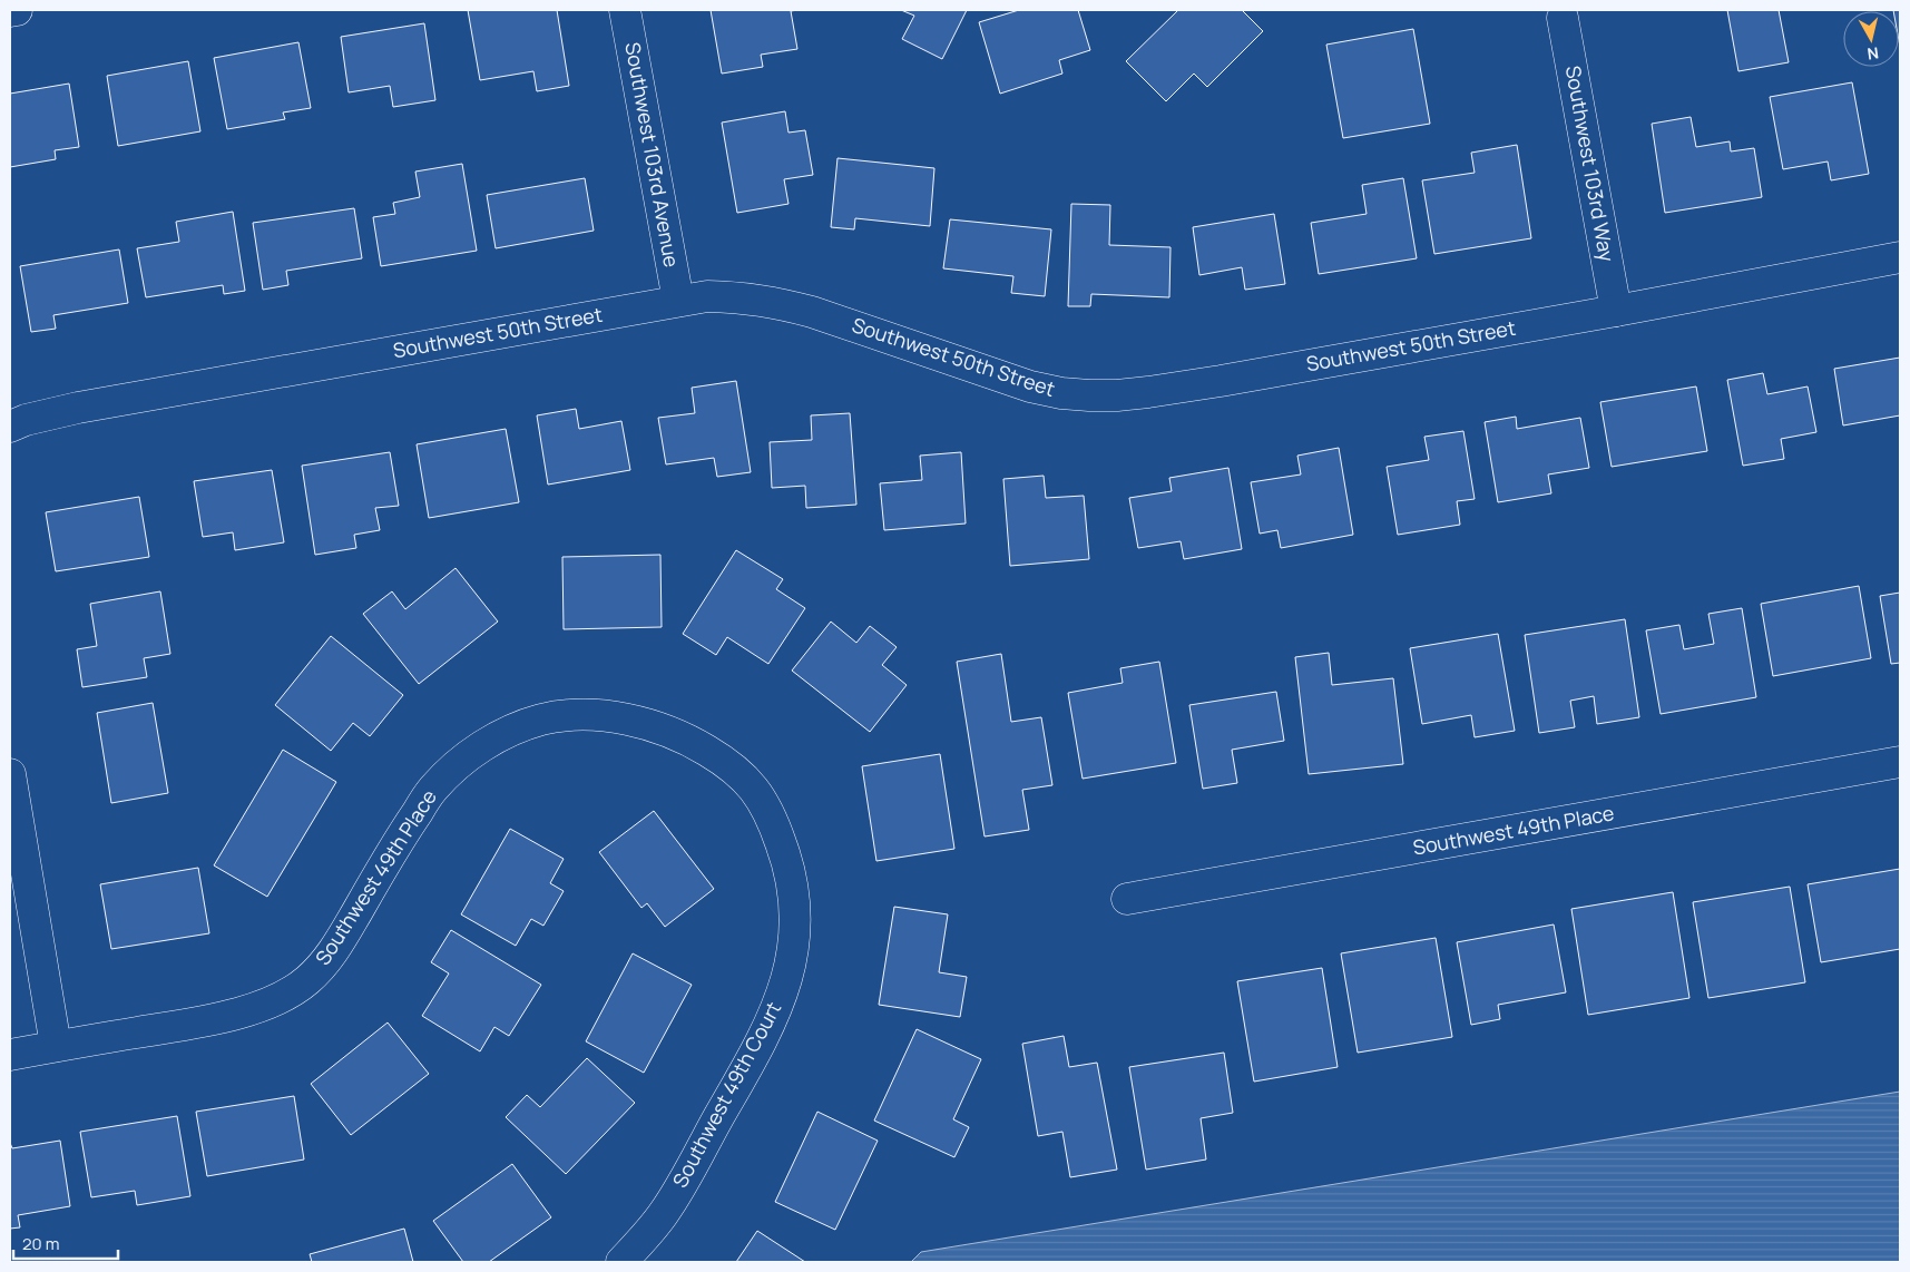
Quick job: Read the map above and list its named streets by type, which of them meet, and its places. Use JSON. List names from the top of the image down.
{
  "streets": {
    "street": [
      "Southwest 103rd Avenue",
      "Southwest 103rd Way",
      "Southwest 50th Street",
      "Southwest 49th Place",
      "Southwest 49th Court"
    ]
  },
  "crossings": [
    ["Southwest 103rd Avenue", "Southwest 50th Street"],
    ["Southwest 103rd Way", "Southwest 50th Street"],
    ["Southwest 49th Place", "Southwest 49th Court"]
  ],
  "scale_bar": "20 m",
  "north": "bottom"
}
